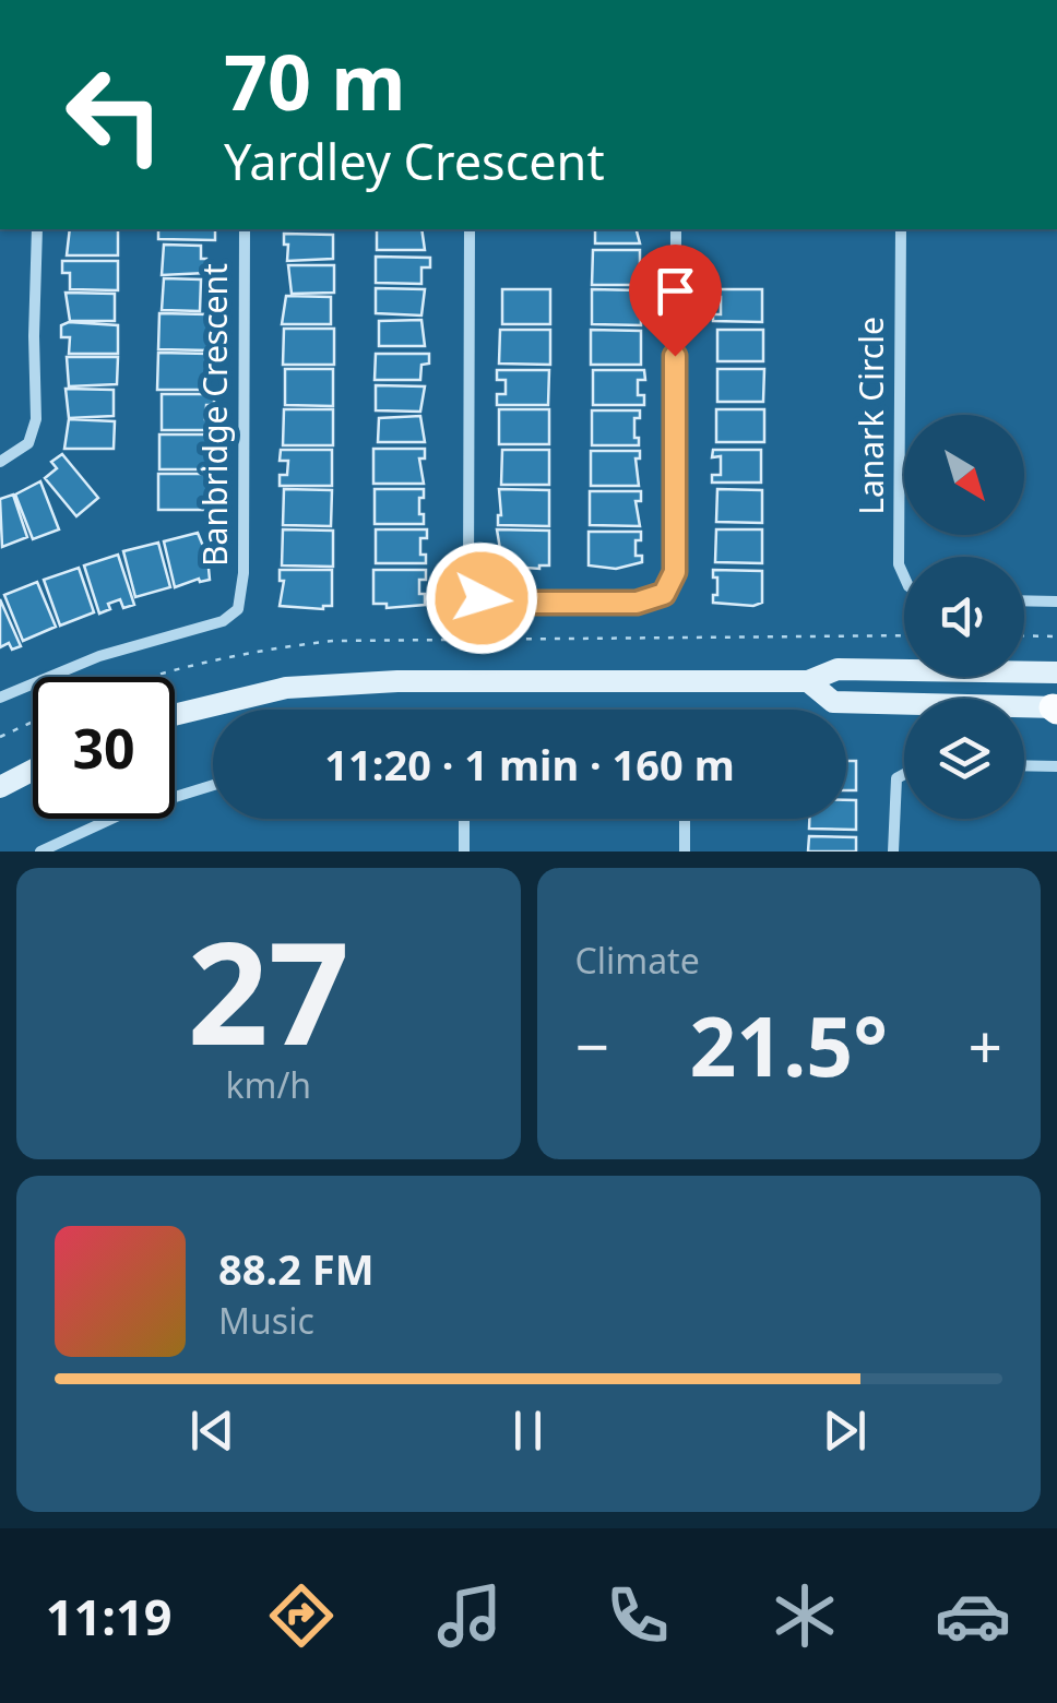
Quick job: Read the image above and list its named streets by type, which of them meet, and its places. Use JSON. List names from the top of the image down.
{
  "streets": {
    "street": ["Banbridge Crescent", "Lanark Circle"]
  },
  "north": "bottom right",
  "page": {
    "turn": ["70 m", "Yardley Crescent"],
    "limit": "30",
    "trip": "11:20 · 1 min · 160 m",
    "tile": [
      ["27", "km/h"],
      "Climate"
    ],
    "heat": ["−", "21.5°", "+"],
    "song": ["88.2 FM", "Music"],
    "tabs": "11:19"
  }
}
